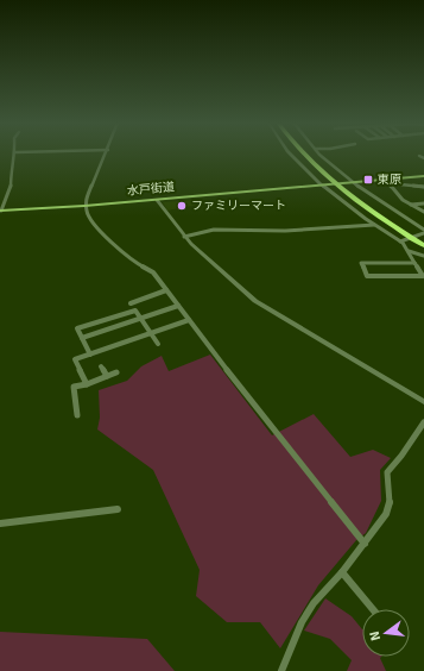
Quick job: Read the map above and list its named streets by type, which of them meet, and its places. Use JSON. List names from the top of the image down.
{
  "streets": {
    "main road": ["水戸街道"]
  },
  "places": {
    "transit": ["東原"],
    "other": ["ファミリーマート"]
  },
  "north": "left"
}
